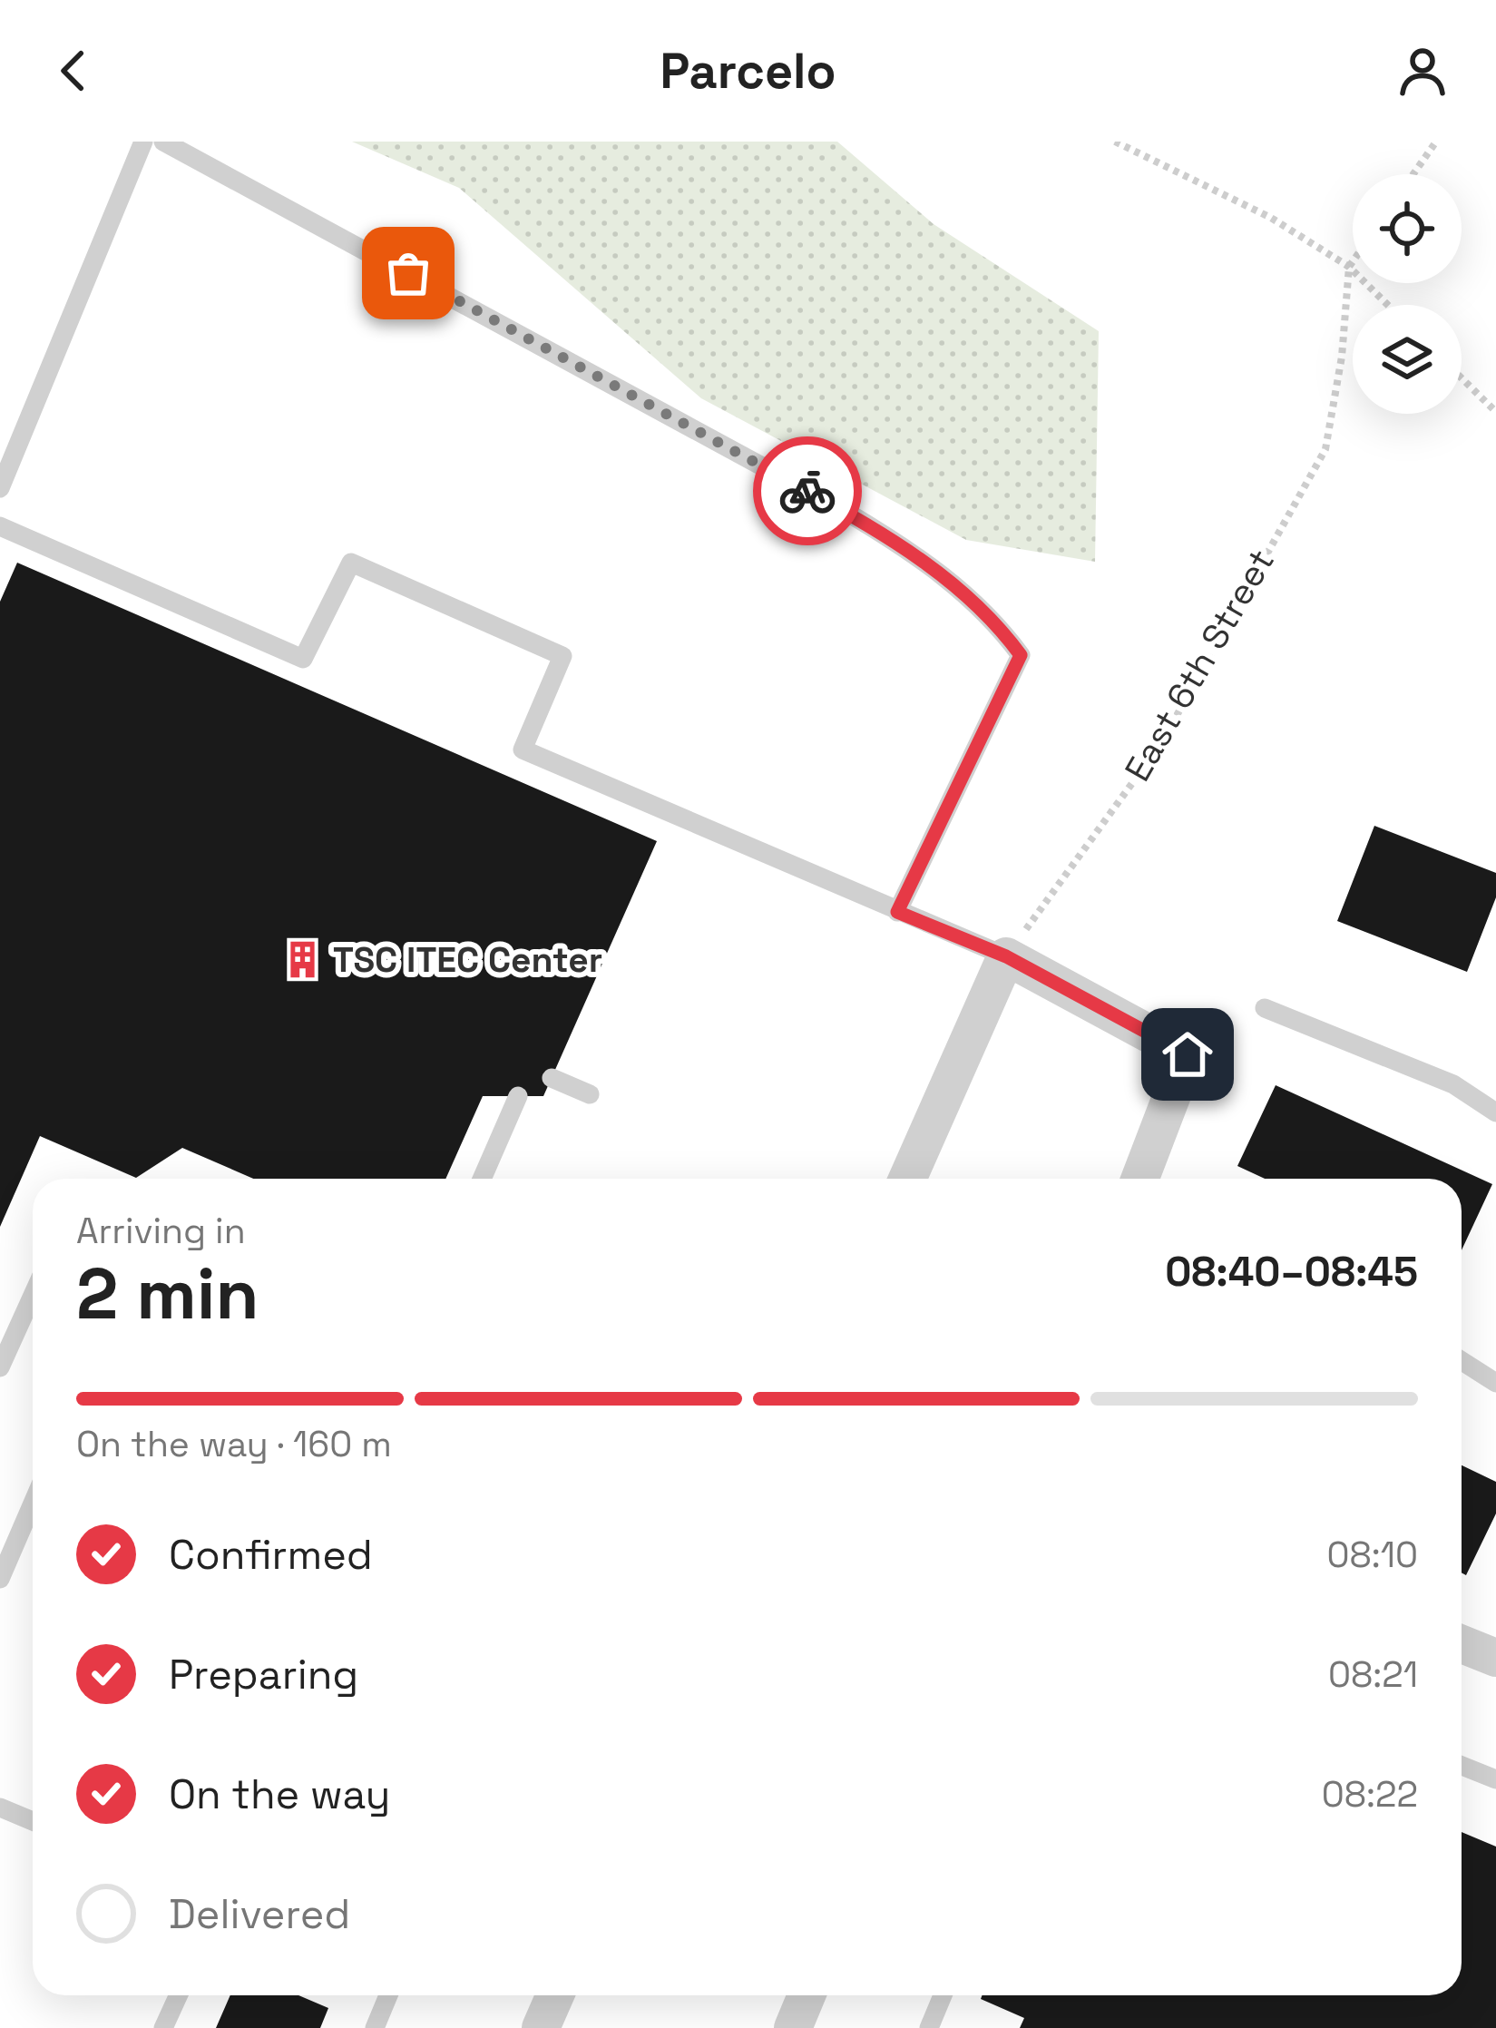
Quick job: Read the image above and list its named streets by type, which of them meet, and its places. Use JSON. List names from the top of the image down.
{
  "streets": {
    "path": ["East 6th Street"]
  },
  "places": {
    "building": ["TSC ITEC Center"]
  },
  "page": {
    "header": "Parcelo",
    "heading": ["2 min", "Arriving in", "08:40–08:45"],
    "bar": "On the way · 160 m",
    "list": [
      ["Confirmed", "08:10"],
      ["Preparing", "08:21"],
      ["On the way", "08:22"],
      "Delivered"
    ]
  }
}
